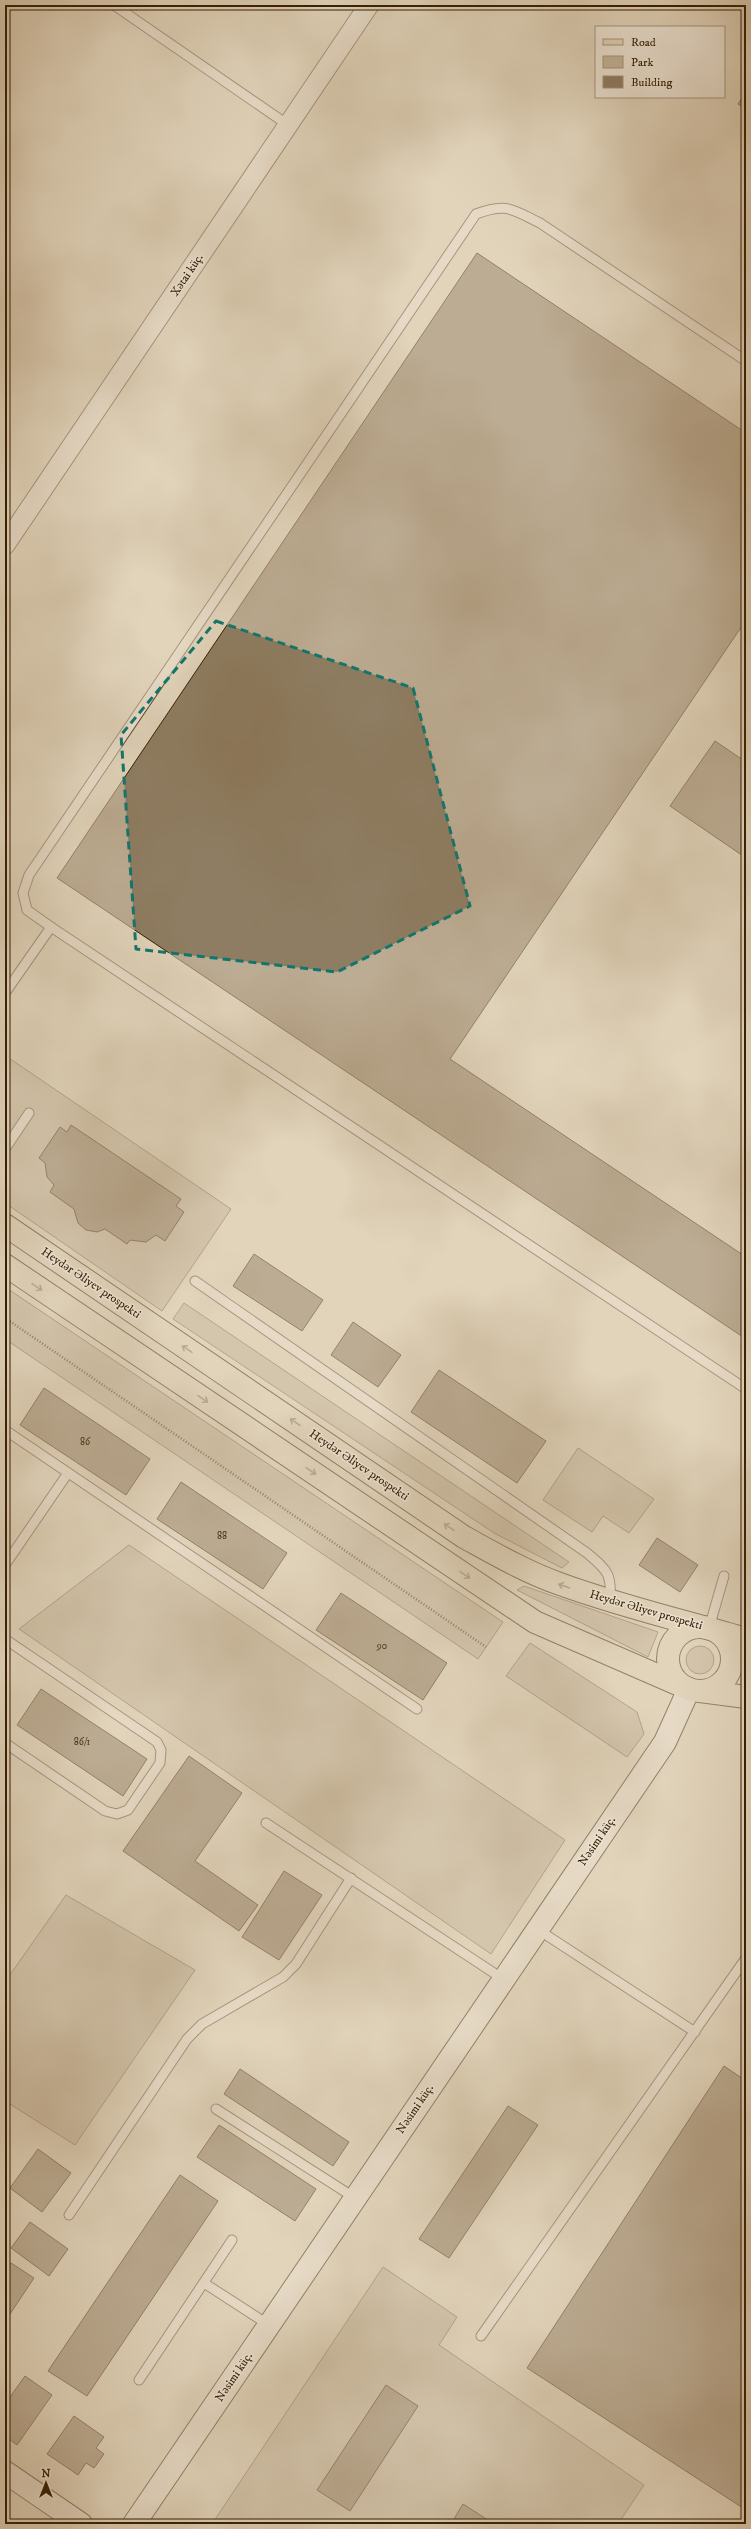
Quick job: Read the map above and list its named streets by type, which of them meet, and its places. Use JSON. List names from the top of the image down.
{
  "streets": {
    "main road": ["Heydər Əliyev prospekti"],
    "street": ["Xətai küç.", "Nəsimi küç."]
  },
  "crossings": [
    ["Heydər Əliyev prospekti", "Nəsimi küç."]
  ],
  "house_numbers": [
    "86",
    "88",
    "90",
    "86/1"
  ],
  "legend": ["Road", "Park", "Building"],
  "north": "top"
}
